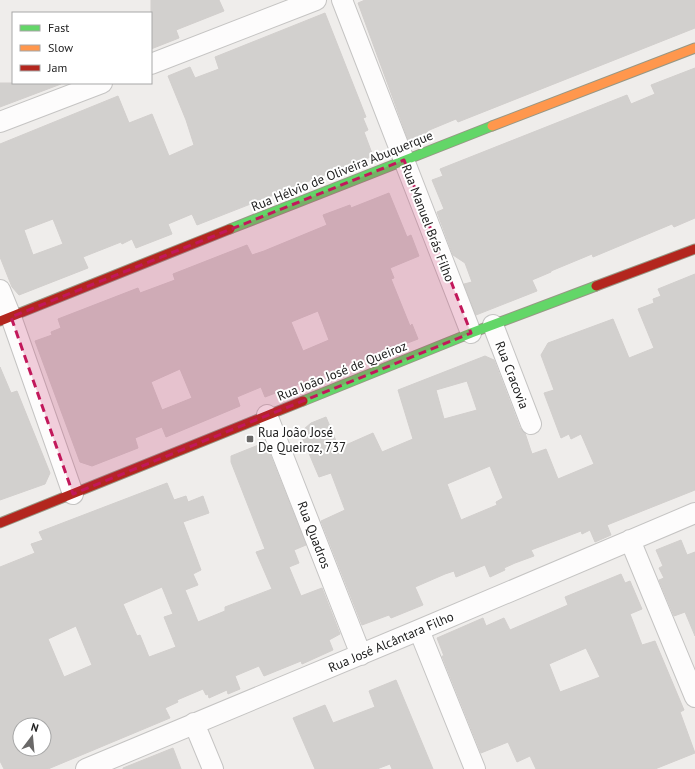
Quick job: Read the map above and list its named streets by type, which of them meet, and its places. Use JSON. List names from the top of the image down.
{
  "streets": {
    "street": [
      "Rua Hélvio de Oliveira Abuquerque",
      "Rua Manuel Brás Filho",
      "Rua João José de Queiroz",
      "Rua Cracovia",
      "Rua Quadros",
      "Rua José Alcântara Filho"
    ]
  },
  "crossings": [
    ["Rua Hélvio de Oliveira Abuquerque", "Rua Manuel Brás Filho"],
    ["Rua Manuel Brás Filho", "Rua João José de Queiroz"],
    ["Rua João José de Queiroz", "Rua Cracovia"],
    ["Rua João José de Queiroz", "Rua Quadros"],
    ["Rua Quadros", "Rua José Alcântara Filho"]
  ],
  "places": {
    "transit": ["Rua João José De Queiroz, 737"]
  },
  "legend": ["Fast", "Slow", "Jam"],
  "north": "top"
}
